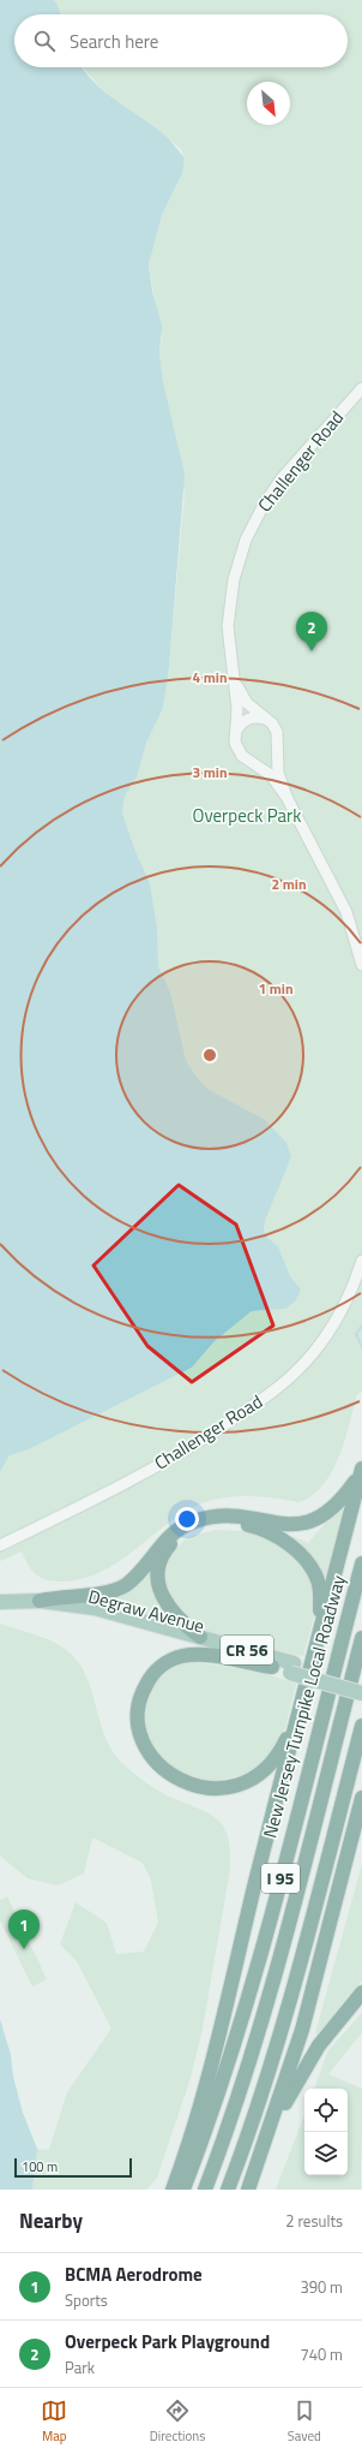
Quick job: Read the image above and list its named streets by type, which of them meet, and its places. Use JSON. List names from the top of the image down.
{
  "streets": {
    "highway": ["New Jersey Turnpike Local Roadway", "I 95"],
    "main road": ["Degraw Avenue", "CR 56"],
    "street": ["Challenger Road"]
  },
  "parks": ["Overpeck Park"],
  "scale_bar": "100 m",
  "north": "bottom right",
  "page": {
    "search": "Search here",
    "pins": ["2", "1"],
    "scale": "100 m",
    "heading": ["Nearby", "2 results"],
    "list": [
      {
        "mark": "1",
        "name": "BCMA Aerodrome",
        "note": "Sports",
        "value": "390 m"
      },
      {
        "mark": "2",
        "name": "Overpeck Park Playground",
        "note": "Park",
        "value": "740 m"
      }
    ],
    "nav": ["Map", "Directions", "Saved"]
  },
  "rings": [
    "4 min",
    "3 min",
    "2 min",
    "1 min"
  ]
}
